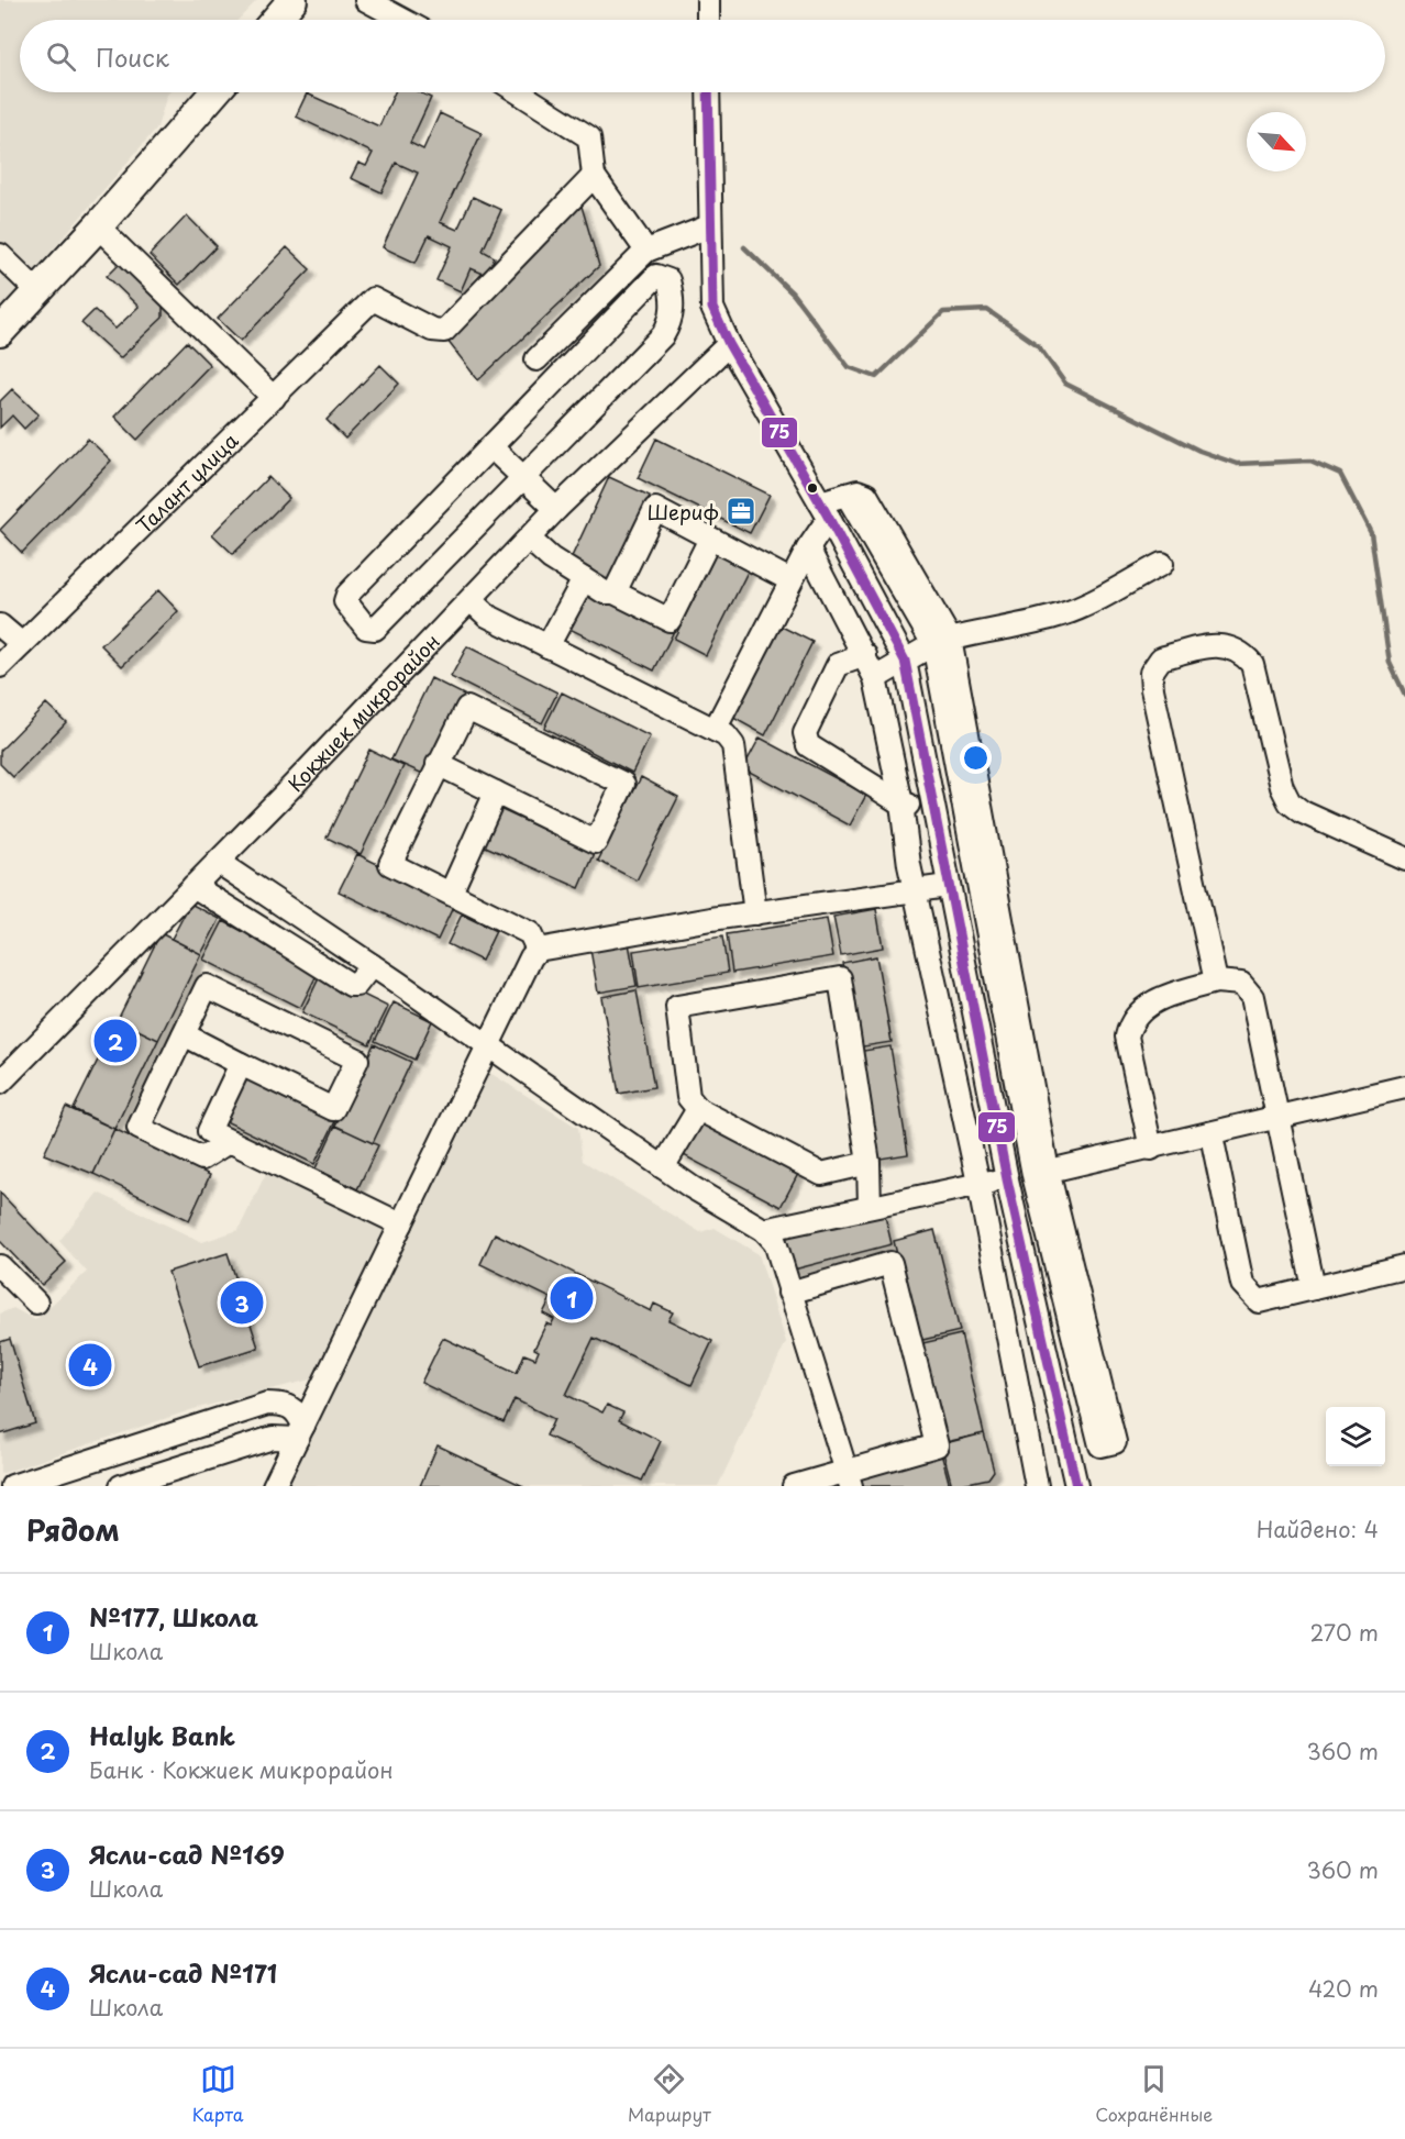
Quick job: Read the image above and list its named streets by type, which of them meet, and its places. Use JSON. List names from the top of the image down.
{
  "streets": {
    "street": ["Талант улица", "Кокжиек микрорайон"]
  },
  "places": {
    "office": ["Шериф"]
  },
  "lines": ["transit line 75"],
  "north": "bottom right",
  "page": {
    "search": "Поиск",
    "pins": [
      "2",
      "1",
      "3",
      "4"
    ],
    "heading": ["Рядом", "Найдено: 4"],
    "list": [
      {
        "mark": "1",
        "name": "№177, Школа",
        "note": "Школа",
        "value": "270 m"
      },
      {
        "mark": "2",
        "name": "Halyk Bank",
        "note": "Банк · Кокжиек микрорайон",
        "value": "360 m"
      },
      {
        "mark": "3",
        "name": "Ясли-сад №169",
        "note": "Школа",
        "value": "360 m"
      },
      {
        "mark": "4",
        "name": "Ясли-сад №171",
        "note": "Школа",
        "value": "420 m"
      }
    ],
    "nav": ["Карта", "Маршрут", "Сохранённые"]
  }
}
